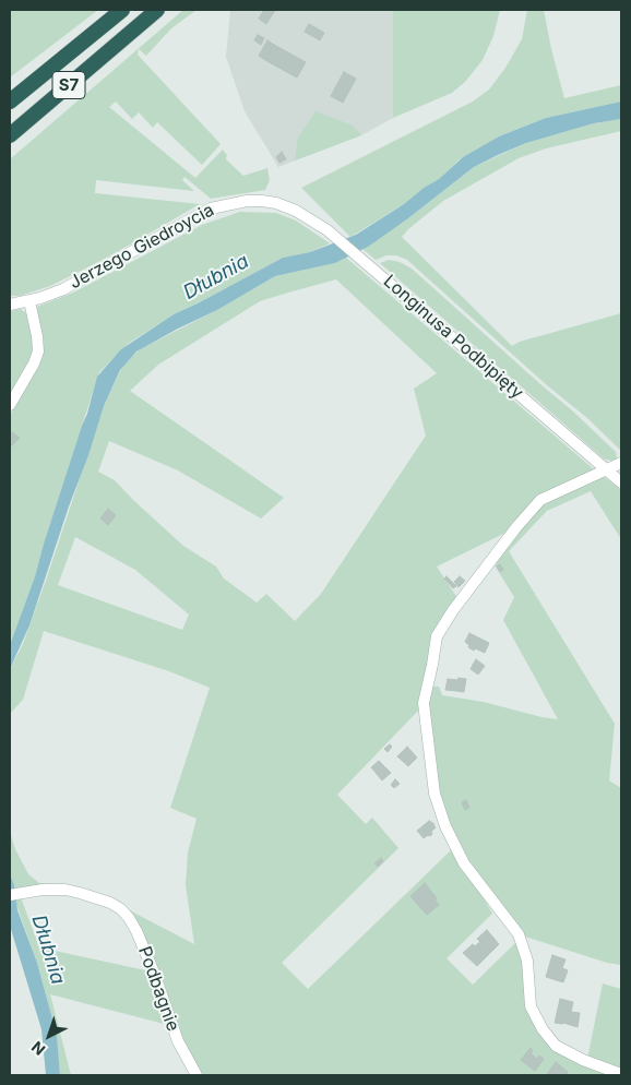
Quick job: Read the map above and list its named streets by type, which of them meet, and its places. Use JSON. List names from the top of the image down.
{
  "streets": {
    "highway": ["S7"],
    "street": ["Jerzego Giedroycia", "Longinusa Podbipięty", "Podbagnie"]
  },
  "crossings": [
    ["Jerzego Giedroycia", "Longinusa Podbipięty"]
  ],
  "water": ["Dłubnia"],
  "north": "bottom left"
}
